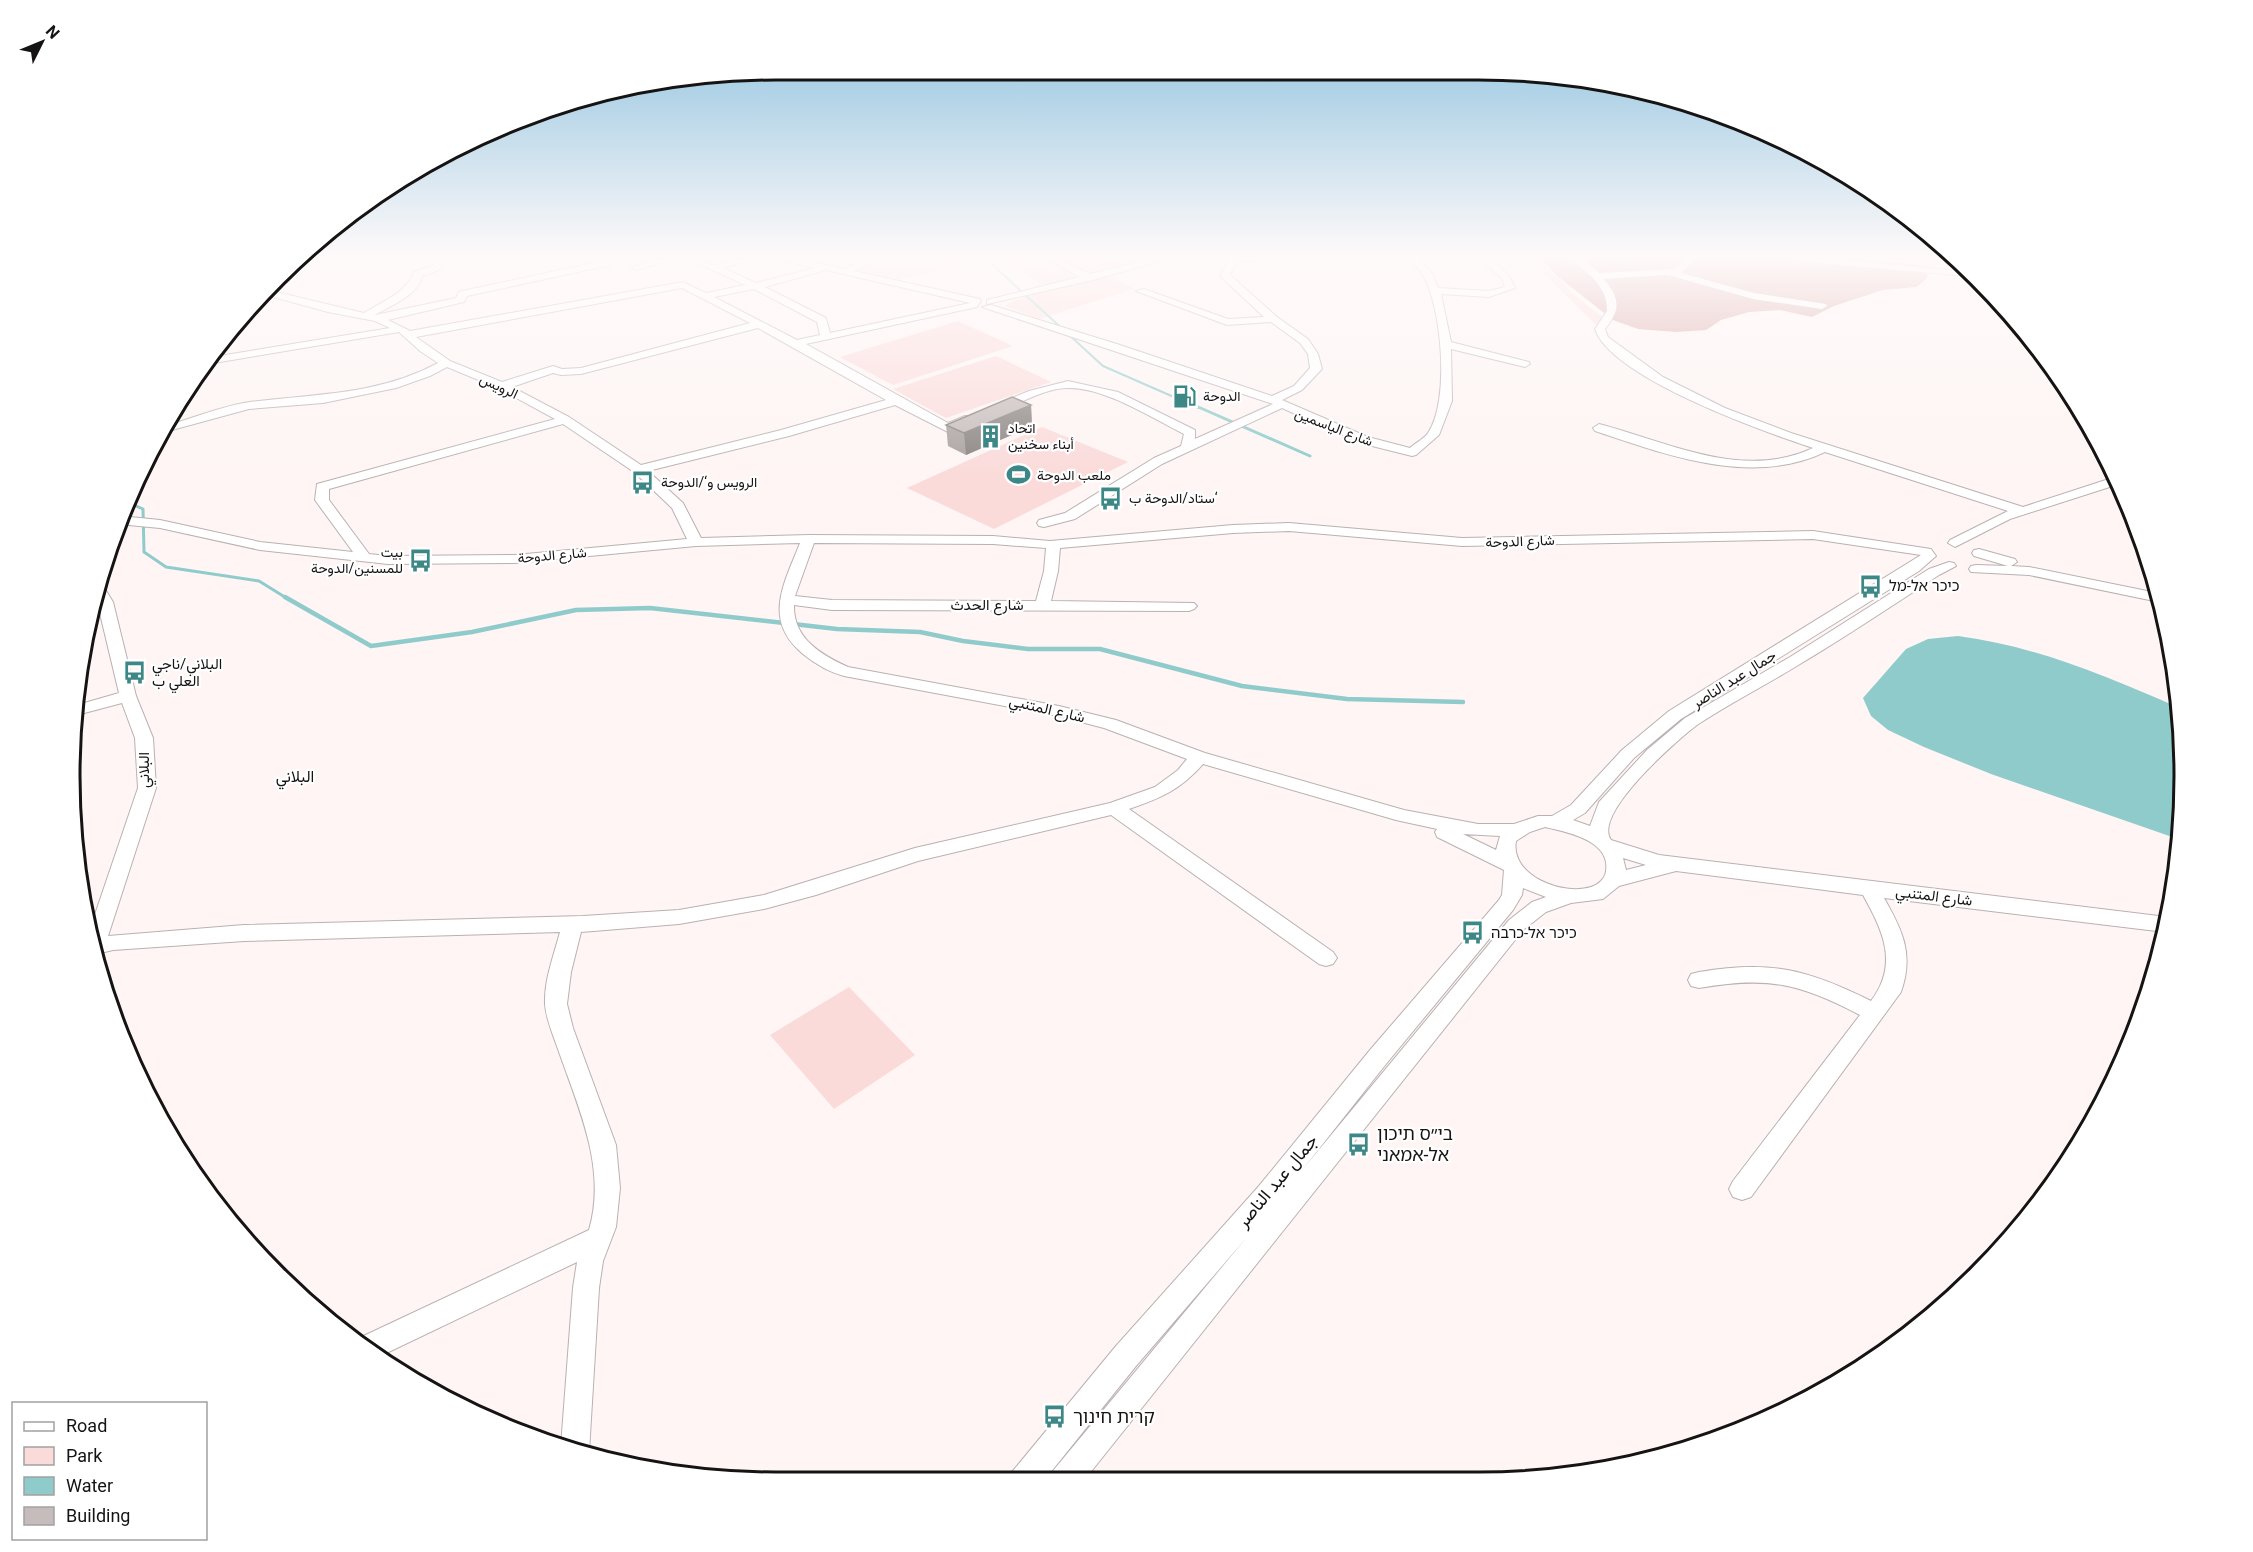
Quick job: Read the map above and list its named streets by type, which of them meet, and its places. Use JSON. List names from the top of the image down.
{
  "streets": {
    "street": [
      "الرويس",
      "شارع الياسمين",
      "شارع الدوحة",
      "شارع الحدث",
      "جمال عبد الناصر",
      "شارع المتنبي",
      "البلاني"
    ]
  },
  "crossings": [
    ["الرويس", "شارع الدوحة"],
    ["شارع الياسمين", "شارع الدوحة"],
    ["شارع الدوحة", "جمال عبد الناصر"],
    ["شارع الحدث", "شارع المتنبي"]
  ],
  "districts": ["البلاني"],
  "places": {
    "fuel station": ["الدوحة"],
    "building": ["اتحاد أبناء سخنين"],
    "sports": ["ملعب الدوحة"],
    "bus stop": [
      "الرويس و‘/الدوحة",
      "ستاد/الدوحة ب‘",
      "بيت للمسنين/الدوحة",
      "כיכר אל-מל",
      "البلاني/ناجي العلي ب",
      "כיכר אל-כרבה",
      "בי״ס תיכון אל-אמאני",
      "קרית חינוך"
    ]
  },
  "legend": [
    "Road",
    "Park",
    "Water",
    "Building"
  ],
  "north": "top right"
}
